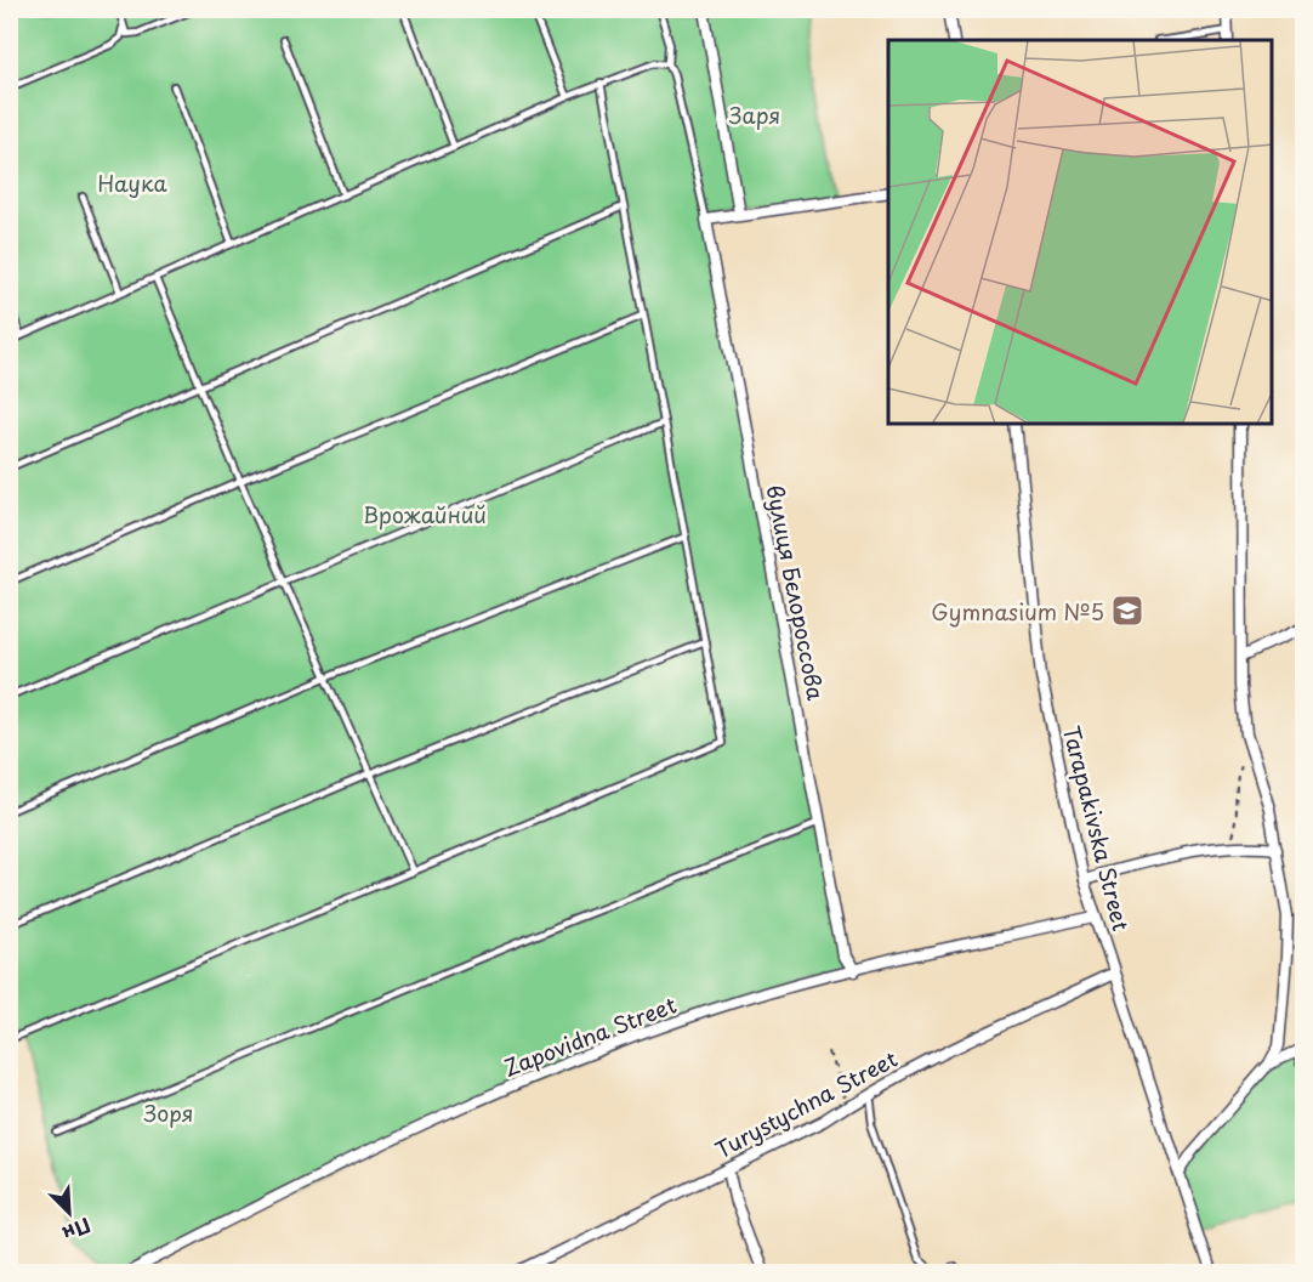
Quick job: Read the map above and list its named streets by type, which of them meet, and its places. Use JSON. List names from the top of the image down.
{
  "streets": {
    "street": [
      "вулиця Бєлороссова",
      "Tarapakivska Street",
      "Zapovidna Street",
      "Turystychna Street"
    ]
  },
  "crossings": [
    ["вулиця Бєлороссова", "Zapovidna Street"],
    ["Tarapakivska Street", "Zapovidna Street"],
    ["Tarapakivska Street", "Turystychna Street"]
  ],
  "parks": [
    "Заря",
    "Наука",
    "Врожайний",
    "Зоря"
  ],
  "places": {
    "school or university": ["Gymnasium №5"]
  },
  "north": "bottom right"
}
